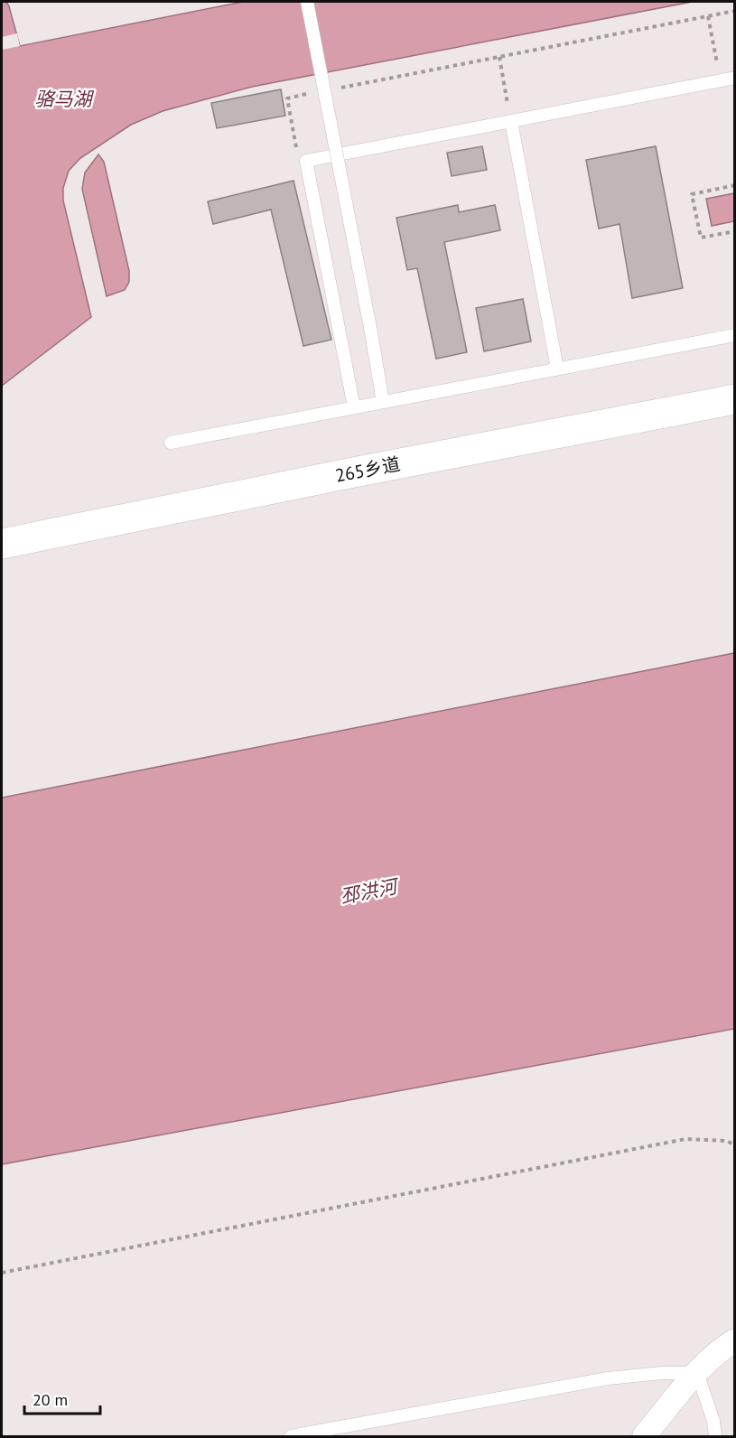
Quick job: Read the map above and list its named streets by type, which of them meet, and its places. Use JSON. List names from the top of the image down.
{
  "streets": {
    "street": ["265乡道"]
  },
  "water": ["骆马湖", "邳洪河"],
  "scale_bar": "20 m"
}
